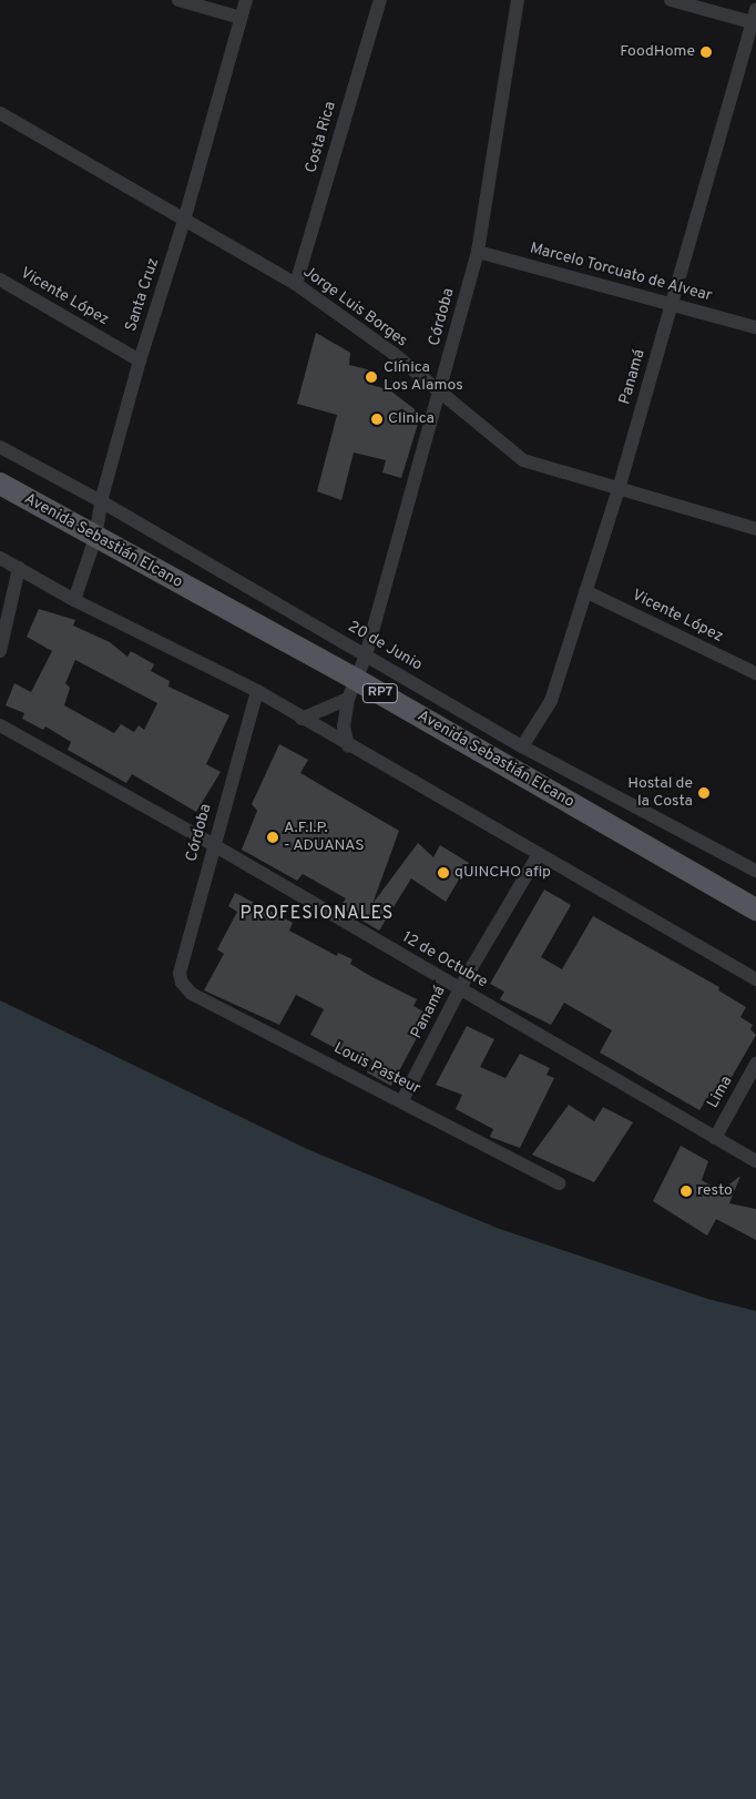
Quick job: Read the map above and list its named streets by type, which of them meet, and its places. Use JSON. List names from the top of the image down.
{
  "streets": {
    "main road": ["Avenida Sebastián Elcano", "RP7"],
    "street": [
      "Costa Rica",
      "Marcelo Torcuato de Alvear",
      "Santa Cruz",
      "Vicente López",
      "Jorge Luis Borges",
      "Córdoba",
      "Panamá",
      "20 de Junio",
      "12 de Octubre",
      "Louis Pasteur",
      "Lima"
    ]
  },
  "crossings": [
    ["Costa Rica", "Jorge Luis Borges"],
    ["Marcelo Torcuato de Alvear", "Córdoba"],
    ["Marcelo Torcuato de Alvear", "Panamá"],
    ["Santa Cruz", "Vicente López"],
    ["Santa Cruz", "Jorge Luis Borges"],
    ["Santa Cruz", "Avenida Sebastián Elcano"],
    ["Santa Cruz", "20 de Junio"],
    ["Vicente López", "Panamá"],
    ["Jorge Luis Borges", "Córdoba"],
    ["Jorge Luis Borges", "Panamá"],
    ["Córdoba", "Avenida Sebastián Elcano"],
    ["Córdoba", "20 de Junio"],
    ["Córdoba", "12 de Octubre"],
    ["Córdoba", "Louis Pasteur"],
    ["Panamá", "20 de Junio"],
    ["Panamá", "12 de Octubre"],
    ["Panamá", "Louis Pasteur"],
    ["12 de Octubre", "Lima"]
  ],
  "districts": ["PROFESIONALES"],
  "places": [
    "FoodHome",
    "Clínica Los Alamos",
    "Clinica",
    "Hostal de la Costa",
    "A.F.I.P. - ADUANAS",
    "qUINCHO afip",
    "resto"
  ]
}
